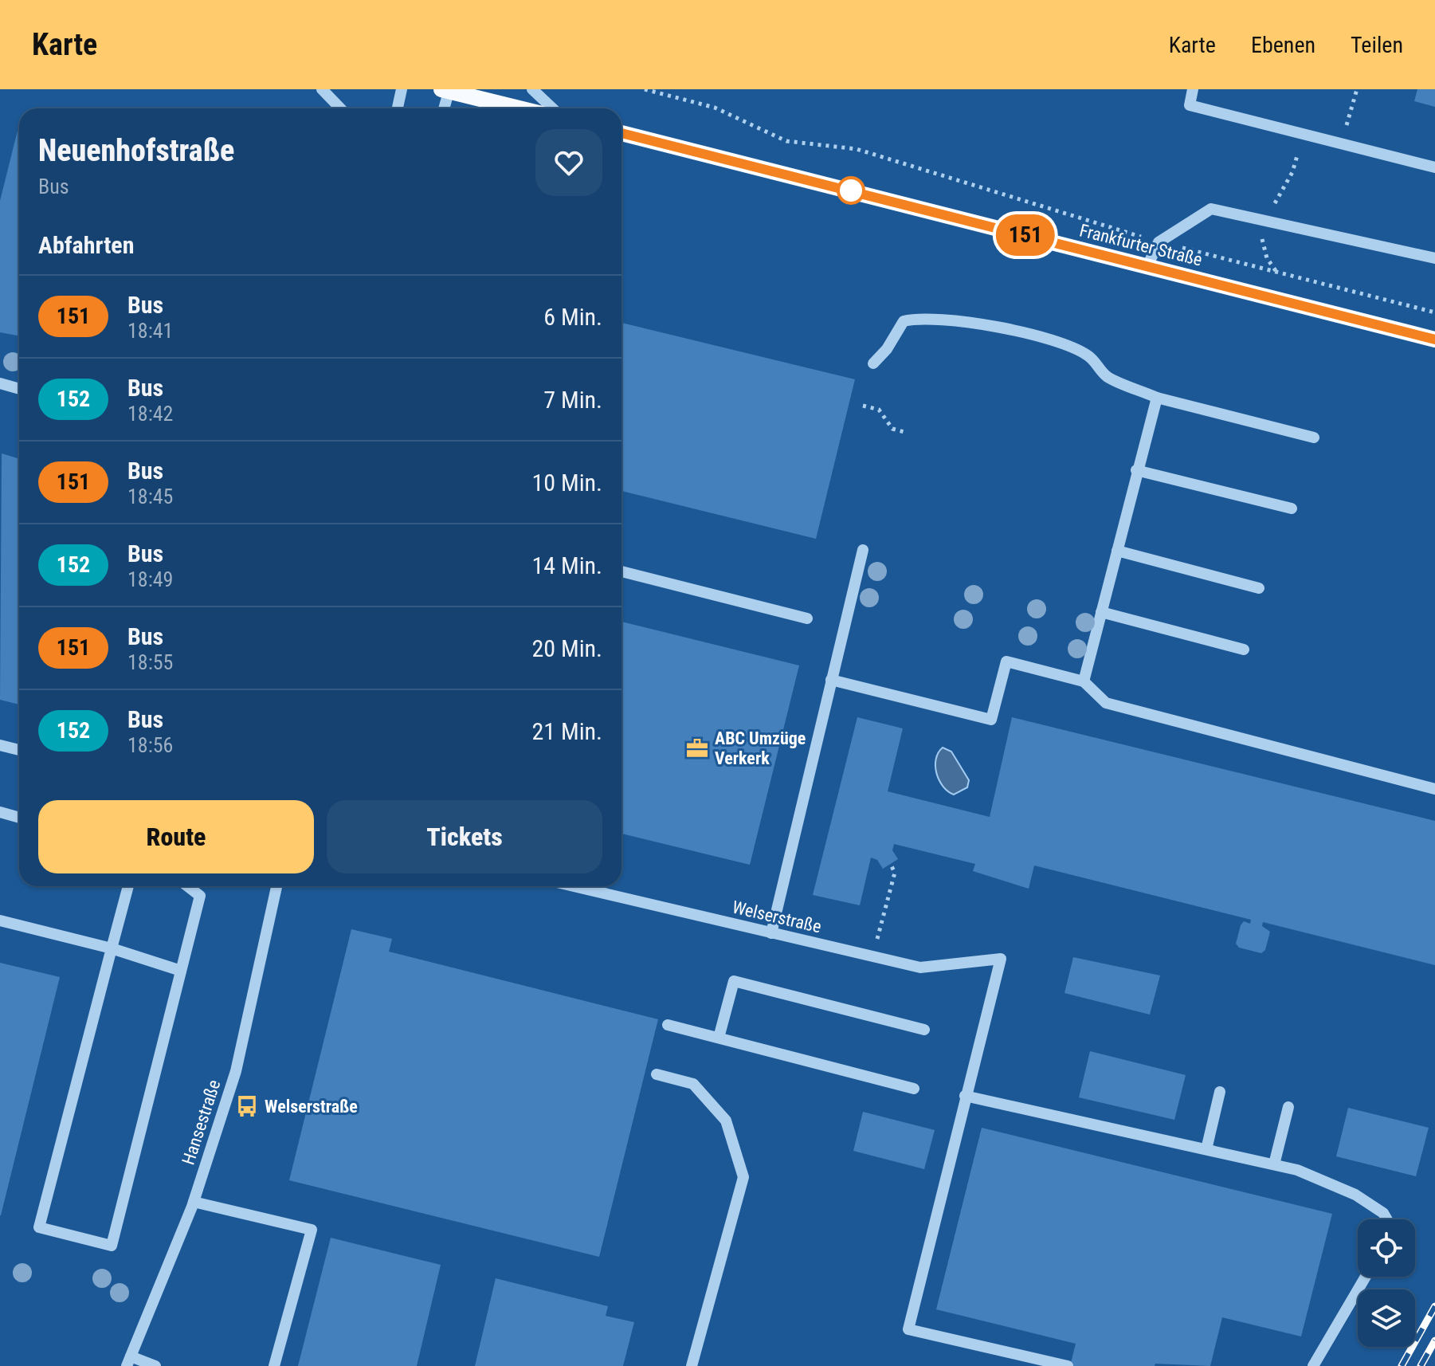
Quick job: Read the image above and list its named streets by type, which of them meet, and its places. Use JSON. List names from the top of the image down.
{
  "streets": {
    "main road": ["Frankfurter Straße"],
    "street": ["Welserstraße", "Hansestraße"]
  },
  "places": {
    "office": ["ABC Umzüge Verkerk"],
    "bus stop": ["Welserstraße"]
  },
  "lines": ["bus line 151"],
  "page": {
    "header": "Karte",
    "nav": ["Karte", "Ebenen", "Teilen"],
    "on_map": "151",
    "heading": [
      ["Neuenhofstraße", "Bus"],
      "Abfahrten"
    ],
    "list": [
      {
        "mark": "151",
        "name": "Bus",
        "note": "18:41",
        "value": "6 Min."
      },
      {
        "mark": "152",
        "name": "Bus",
        "note": "18:42",
        "value": "7 Min."
      },
      {
        "mark": "151",
        "name": "Bus",
        "note": "18:45",
        "value": "10 Min."
      },
      {
        "mark": "152",
        "name": "Bus",
        "note": "18:49",
        "value": "14 Min."
      },
      {
        "mark": "151",
        "name": "Bus",
        "note": "18:55",
        "value": "20 Min."
      },
      {
        "mark": "152",
        "name": "Bus",
        "note": "18:56",
        "value": "21 Min."
      }
    ],
    "buttons": ["Route", "Tickets"]
  }
}
